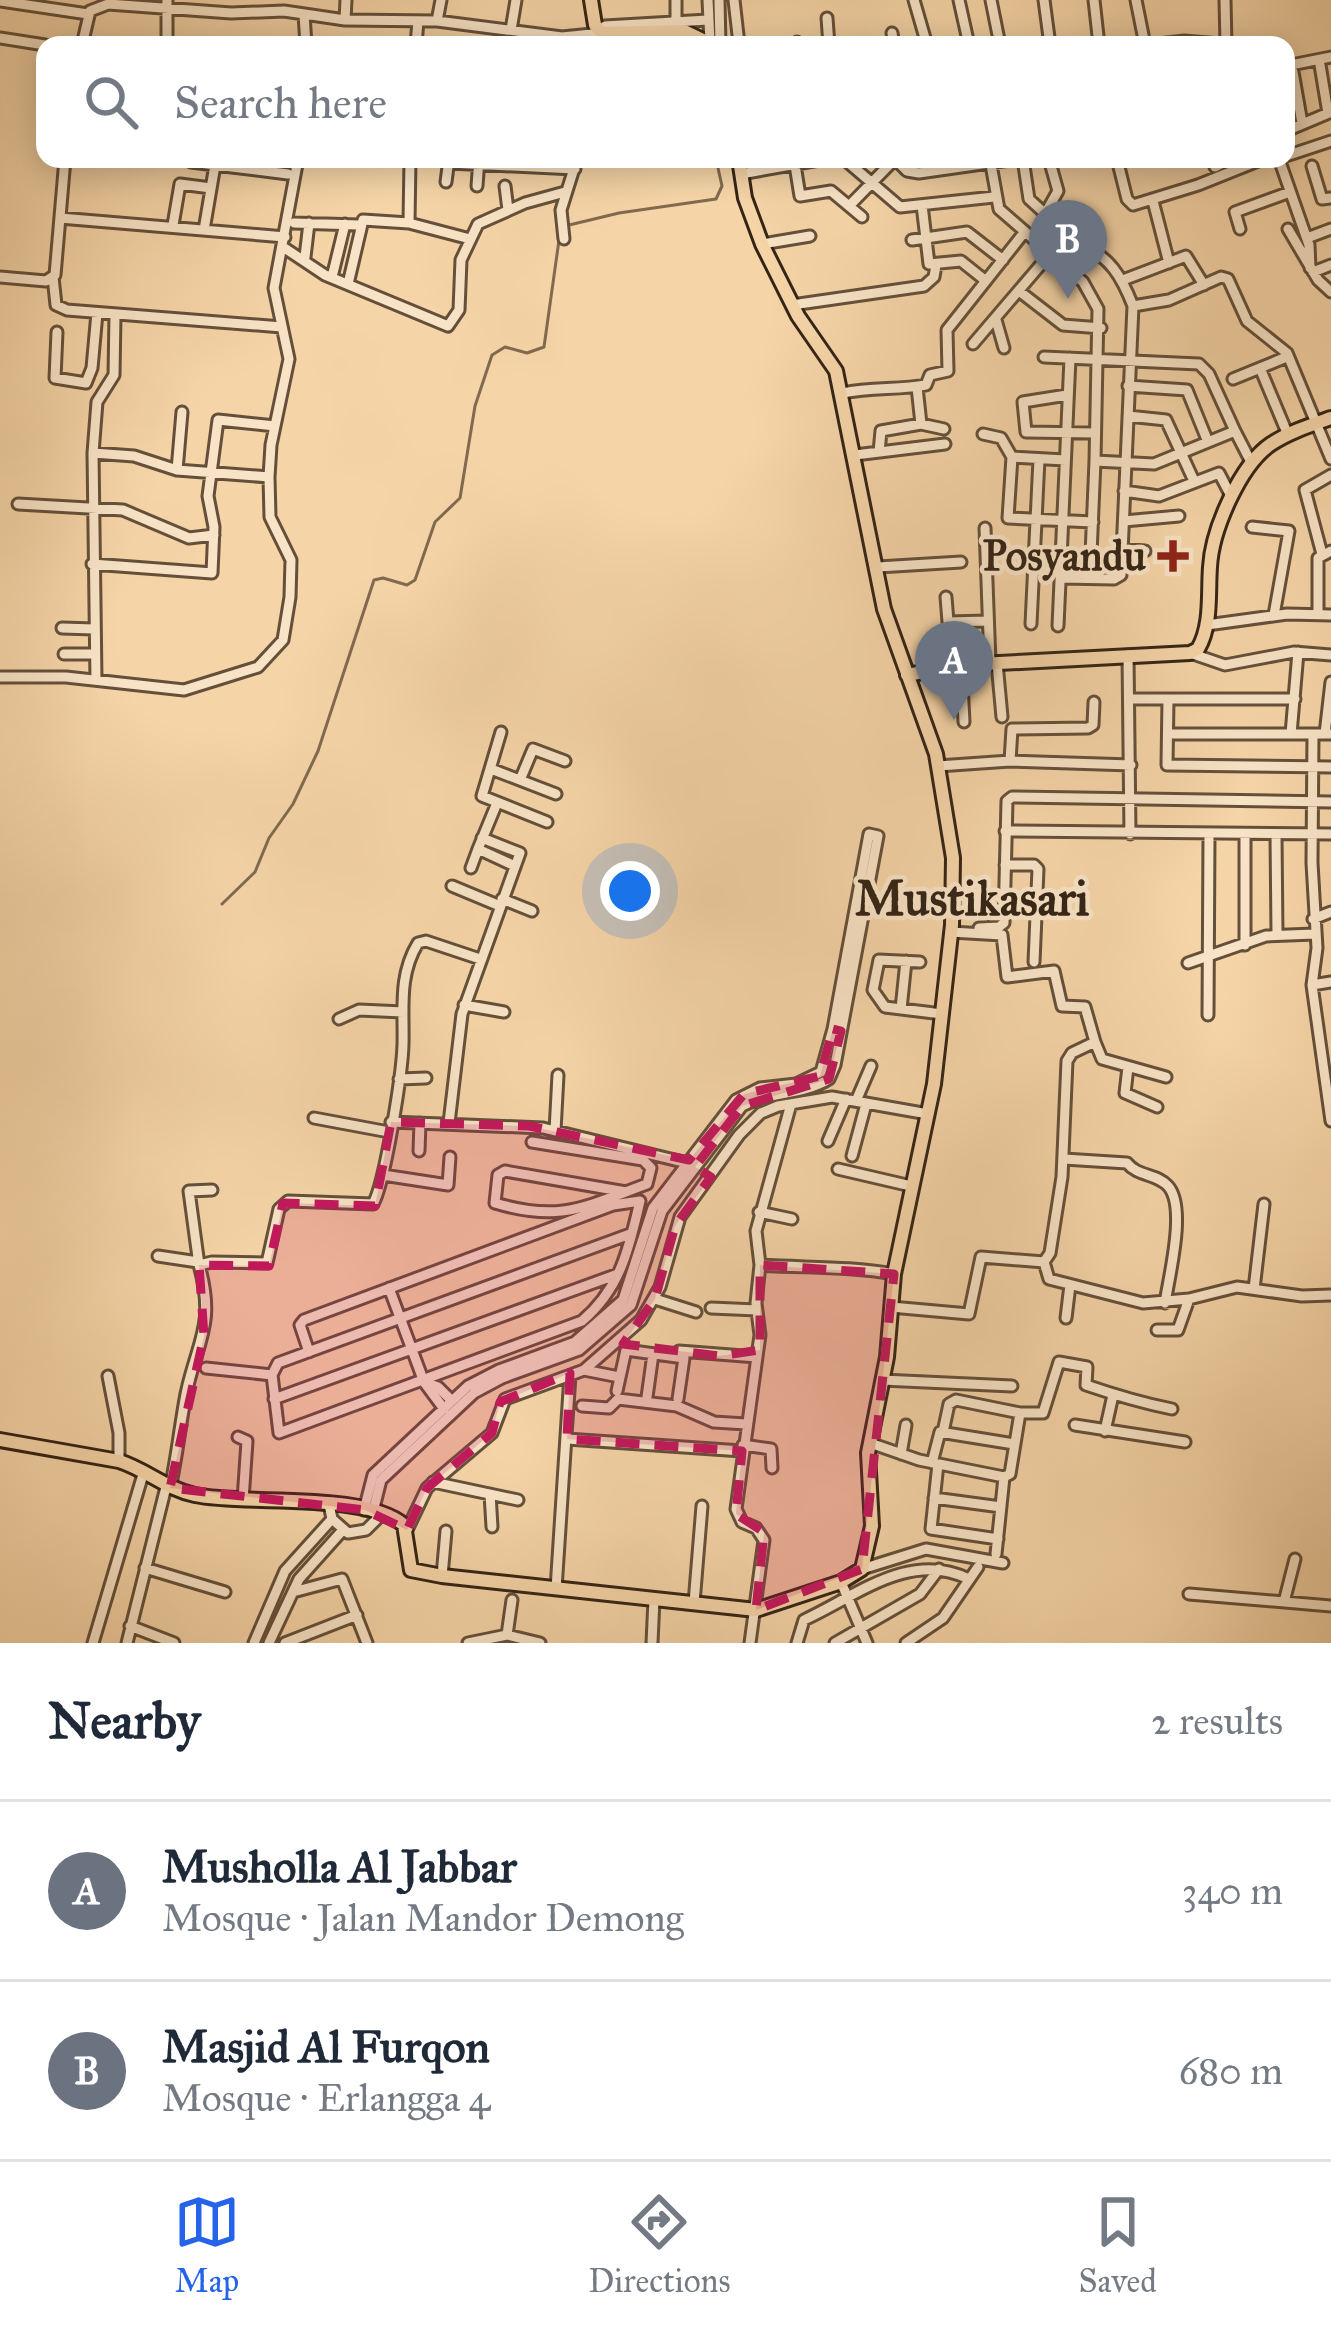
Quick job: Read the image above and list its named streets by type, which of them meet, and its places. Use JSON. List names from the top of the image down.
{
  "districts": ["Mustikasari"],
  "places": {
    "health": ["Posyandu"]
  },
  "page": {
    "search": "Search here",
    "pins": ["B", "A"],
    "heading": ["Nearby", "2 results"],
    "list": [
      {
        "mark": "A",
        "name": "Musholla Al Jabbar",
        "note": "Mosque · Jalan Mandor Demong",
        "value": "340 m"
      },
      {
        "mark": "B",
        "name": "Masjid Al Furqon",
        "note": "Mosque · Erlangga 4",
        "value": "680 m"
      }
    ],
    "nav": ["Map", "Directions", "Saved"]
  }
}
